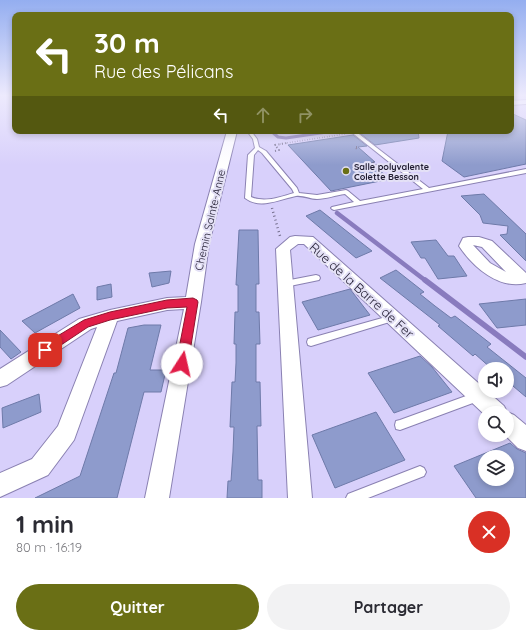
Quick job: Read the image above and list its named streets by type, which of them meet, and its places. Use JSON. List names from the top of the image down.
{
  "streets": {
    "street": ["Chemin Sainte-Anne", "Rue de la Barre de Fer"]
  },
  "places": ["Salle polyvalente Colette Besson"],
  "page": {
    "turn": ["30 m", "Rue des Pélicans"],
    "heading": ["1 min", "80 m · 16:19"],
    "buttons": ["Quitter", "Partager"]
  }
}
